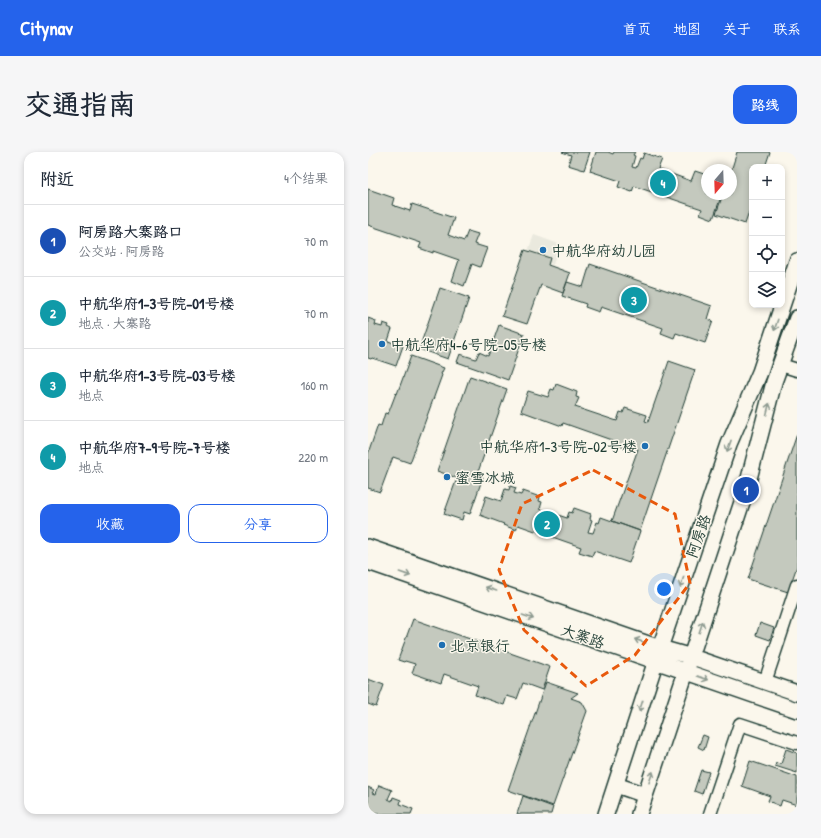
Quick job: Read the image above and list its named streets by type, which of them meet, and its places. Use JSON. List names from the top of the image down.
{
  "streets": {
    "main road": ["阿房路", "大寨路"]
  },
  "crossings": [
    ["阿房路", "大寨路"]
  ],
  "places": [
    "中航华府幼儿园",
    "中航华府4-6号院-05号楼",
    "中航华府1-3号院-02号楼",
    "蜜雪冰城",
    "北京银行"
  ],
  "north": "bottom",
  "page": {
    "header": "Citynav",
    "nav": [
      "首页",
      "地图",
      "关于",
      "联系"
    ],
    "title": "交通指南",
    "buttons": [
      "路线",
      ["收藏", "分享"]
    ],
    "heading": ["附近", "4个结果"],
    "map_buttons": ["+", "−"],
    "pins": [
      "4",
      "3",
      "1",
      "2"
    ],
    "list": [
      {
        "mark": "1",
        "name": "阿房路大寨路口",
        "note": "公交站 · 阿房路",
        "value": "70 m"
      },
      {
        "mark": "2",
        "name": "中航华府1-3号院-01号楼",
        "note": "地点 · 大寨路",
        "value": "70 m"
      },
      {
        "mark": "3",
        "name": "中航华府1-3号院-03号楼",
        "note": "地点",
        "value": "160 m"
      },
      {
        "mark": "4",
        "name": "中航华府7-9号院-7号楼",
        "note": "地点",
        "value": "220 m"
      }
    ]
  }
}
